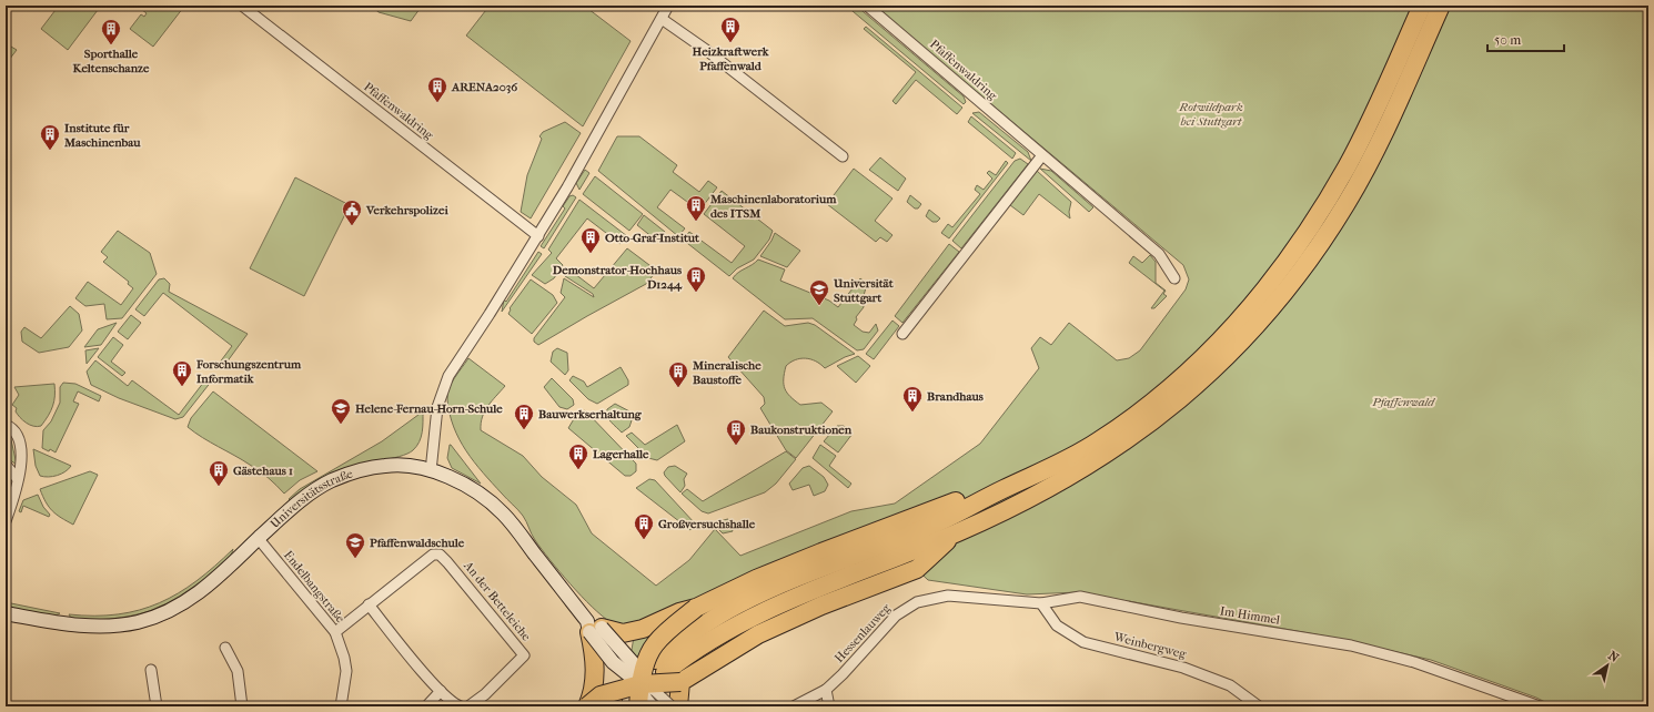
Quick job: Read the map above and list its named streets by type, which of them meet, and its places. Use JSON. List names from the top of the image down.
{
  "streets": {
    "street": [
      "Pfaffenwaldring",
      "Universitätsstraße",
      "Endelbangstraße",
      "An der Betteleiche",
      "Im Himmel",
      "Hessenlauweg",
      "Weinbergweg"
    ]
  },
  "crossings": [
    ["Universitätsstraße", "Endelbangstraße"],
    ["Endelbangstraße", "An der Betteleiche"],
    ["Im Himmel", "Hessenlauweg"],
    ["Im Himmel", "Weinbergweg"]
  ],
  "parks": ["Rotwildpark bei Stuttgart", "Pfaffenwald"],
  "places": {
    "building": [
      "Heizkraftwerk Pfaffenwald",
      "Sporthalle Keltenschanze",
      "ARENA2036",
      "Institute für Maschinenbau",
      "Maschinenlaboratorium des ITSM",
      "Otto-Graf-Institut",
      "Demonstrator-Hochhaus D1244",
      "Forschungszentrum Informatik",
      "Mineralische Baustoffe",
      "Brandhaus",
      "Bauwerkserhaltung",
      "Baukonstruktionen",
      "Lagerhalle",
      "Gästehaus 1",
      "Großversuchshalle"
    ],
    "public building": ["Verkehrspolizei"],
    "school or university": ["Universität Stuttgart", "Helene-Fernau-Horn-Schule", "Pfaffenwaldschule"]
  },
  "scale_bar": "50 m",
  "north": "top right"
}
